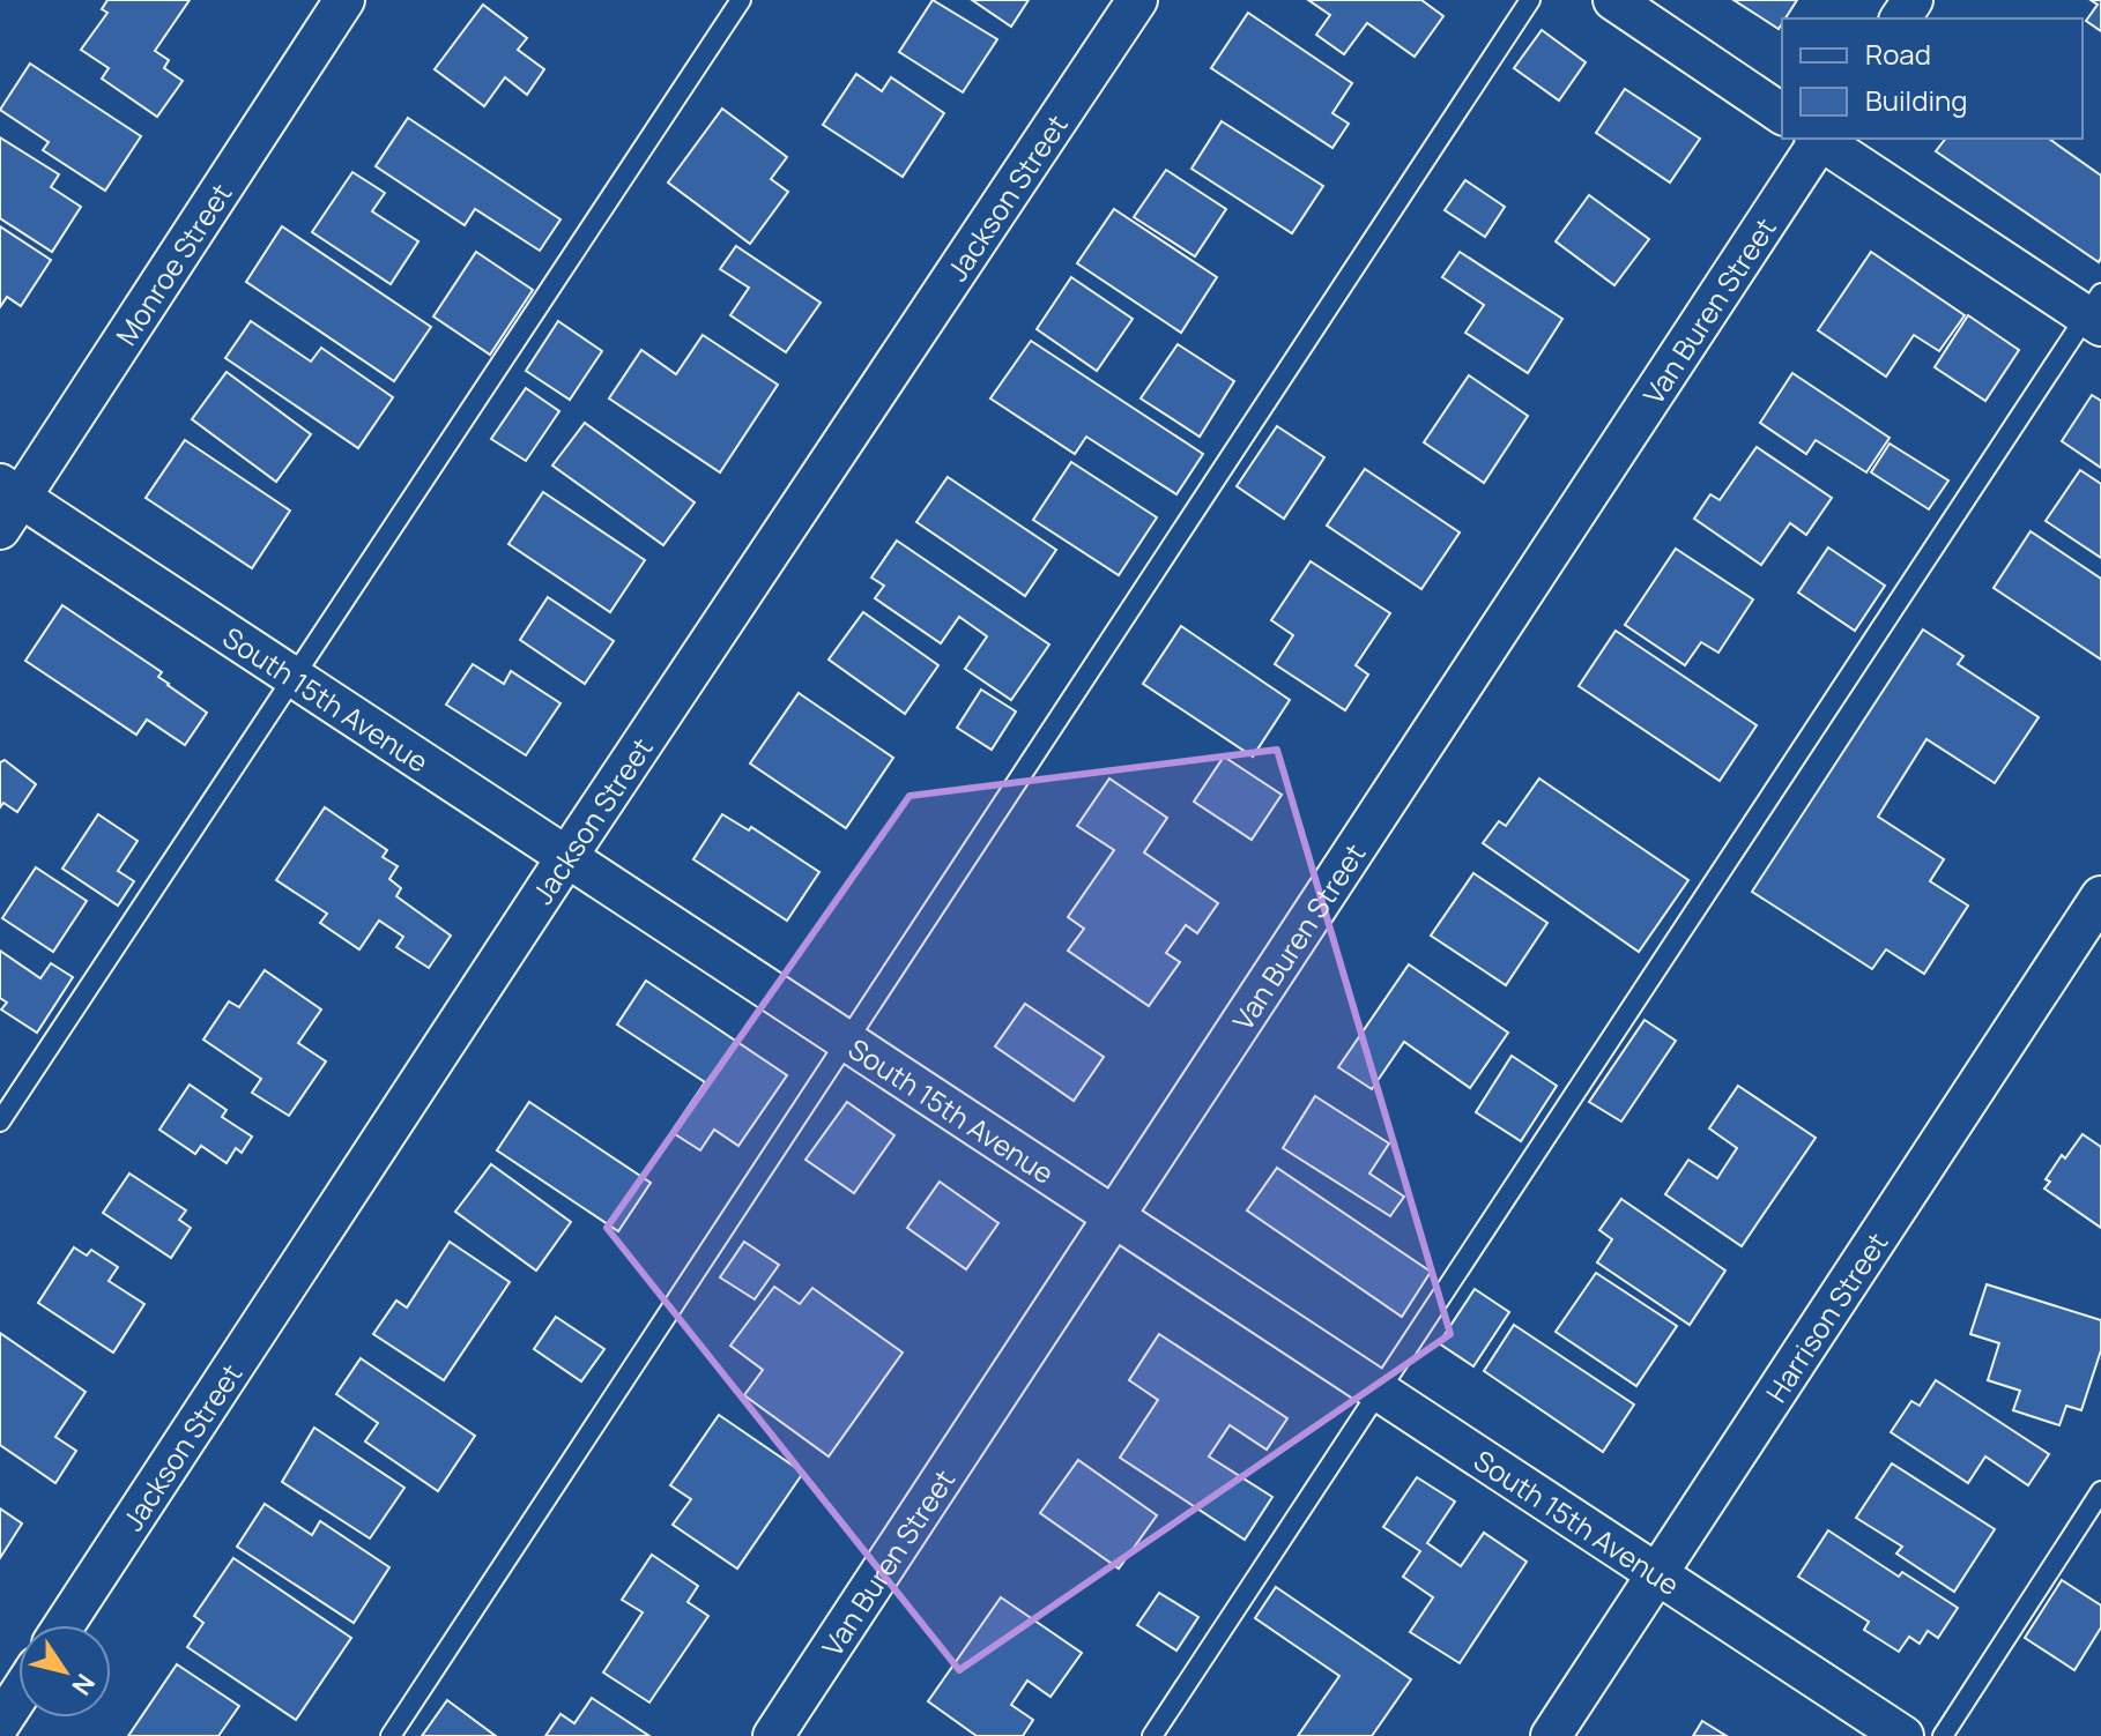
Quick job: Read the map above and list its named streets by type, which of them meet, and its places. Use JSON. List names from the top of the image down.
{
  "streets": {
    "street": [
      "Jackson Street",
      "Monroe Street",
      "Van Buren Street",
      "South 15th Avenue",
      "Harrison Street"
    ]
  },
  "crossings": [
    ["Jackson Street", "South 15th Avenue"],
    ["Monroe Street", "South 15th Avenue"],
    ["Van Buren Street", "South 15th Avenue"],
    ["South 15th Avenue", "Harrison Street"]
  ],
  "legend": ["Road", "Building"],
  "north": "bottom right"
}
